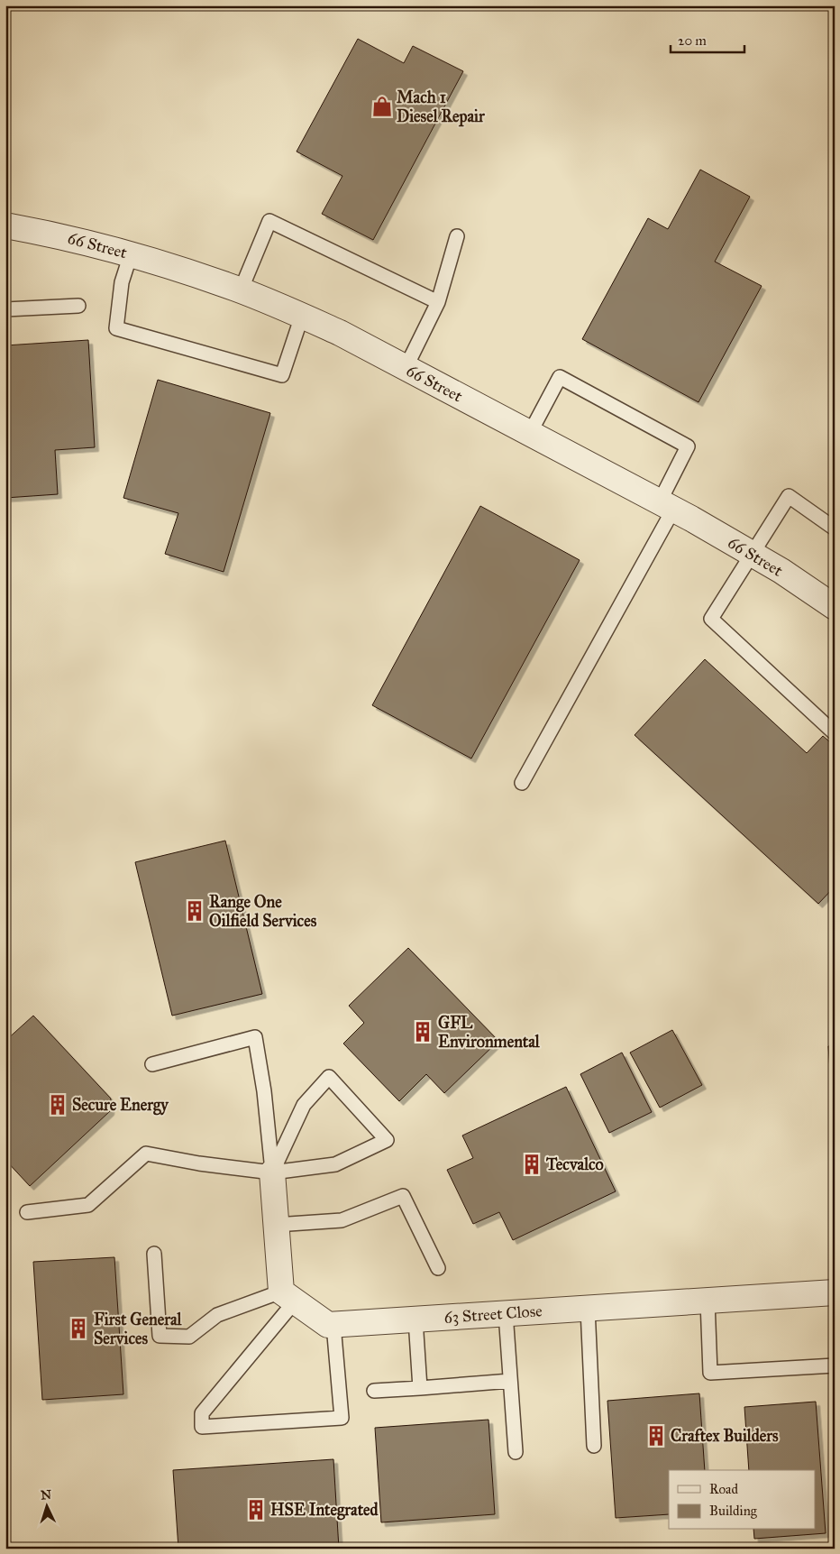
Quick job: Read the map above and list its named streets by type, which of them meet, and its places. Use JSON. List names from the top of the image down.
{
  "streets": {
    "street": ["66 Street", "63 Street Close"]
  },
  "places": {
    "shop": ["Mach 1 Diesel Repair"],
    "building": [
      "Range One Oilfield Services",
      "GFL Environmental",
      "Secure Energy",
      "Tecvalco",
      "First General Services",
      "Craftex Builders",
      "HSE Integrated"
    ]
  },
  "legend": ["Road", "Building"],
  "scale_bar": "20 m",
  "north": "top"
}
